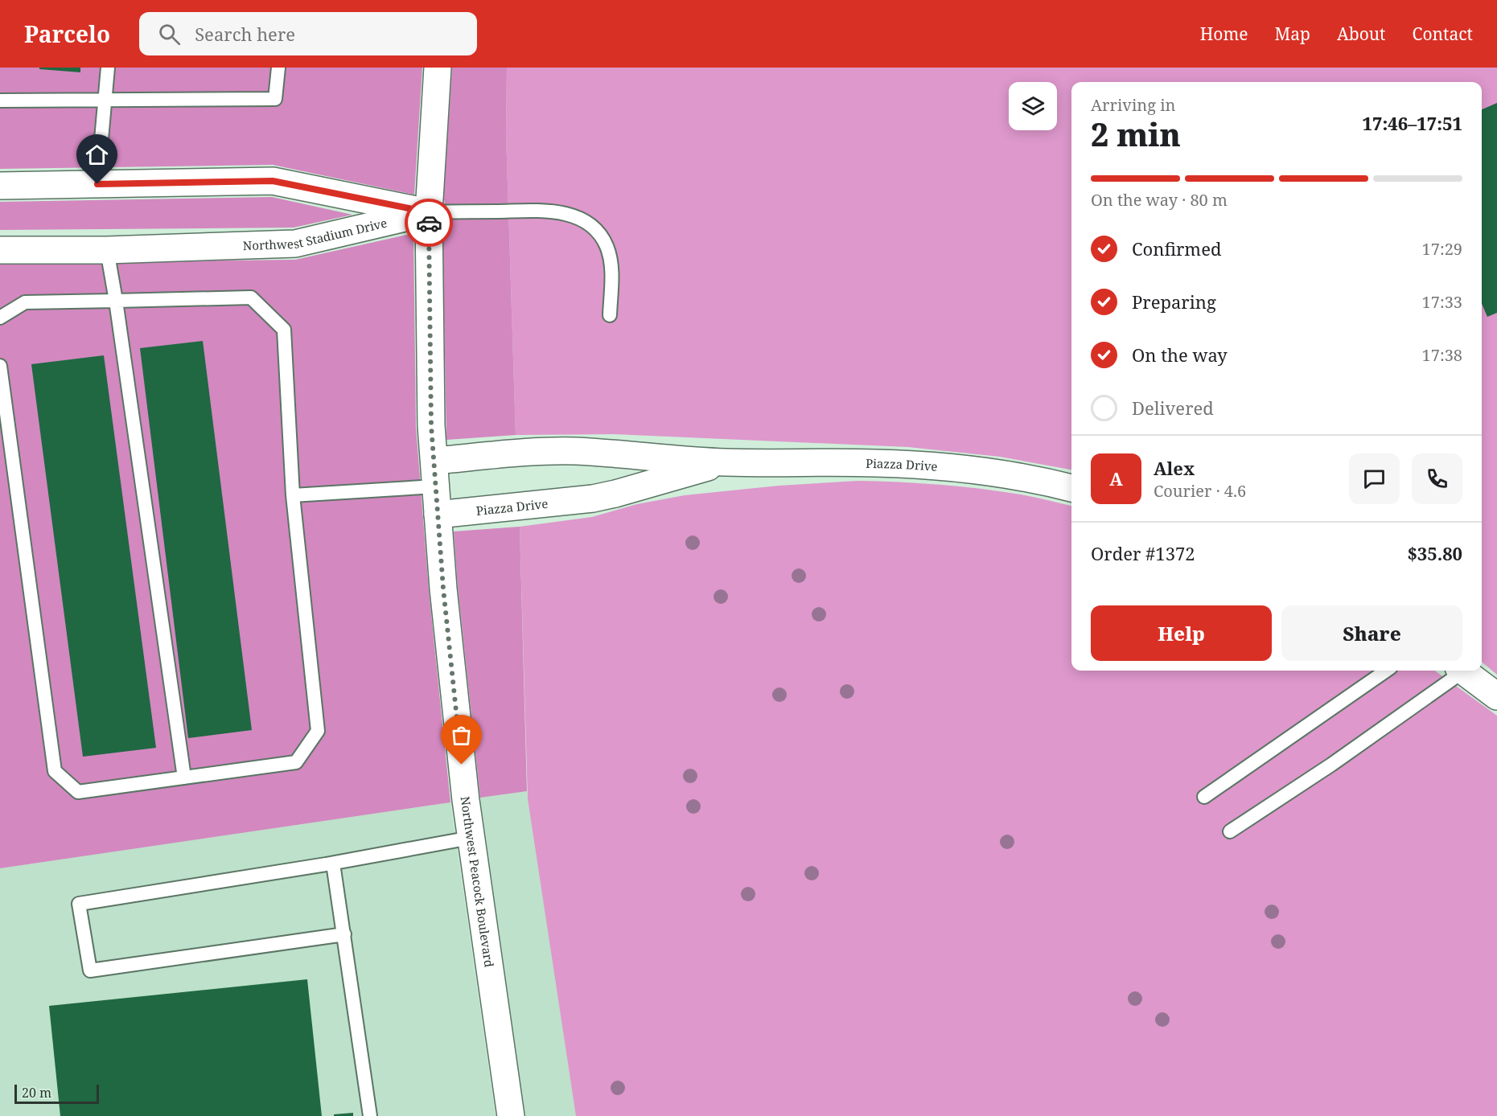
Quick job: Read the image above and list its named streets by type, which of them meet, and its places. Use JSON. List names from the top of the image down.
{
  "streets": {
    "street": ["Northwest Stadium Drive", "Piazza Drive", "Northwest Peacock Boulevard"]
  },
  "crossings": [
    ["Northwest Stadium Drive", "Northwest Peacock Boulevard"],
    ["Piazza Drive", "Northwest Peacock Boulevard"]
  ],
  "scale_bar": "20 m",
  "page": {
    "header": "Parcelo",
    "search": "Search here",
    "nav": [
      "Home",
      "Map",
      "About",
      "Contact"
    ],
    "heading": ["2 min", "Arriving in", "17:46–17:51"],
    "panel": [
      "Alex",
      "Courier · 4.6",
      "Order #1372",
      "$35.80"
    ],
    "bar": "On the way · 80 m",
    "list": [
      ["Confirmed", "17:29"],
      ["Preparing", "17:33"],
      ["On the way", "17:38"],
      "Delivered"
    ],
    "round": "A",
    "buttons": ["Help", "Share"],
    "scale": "20 m"
  }
}
